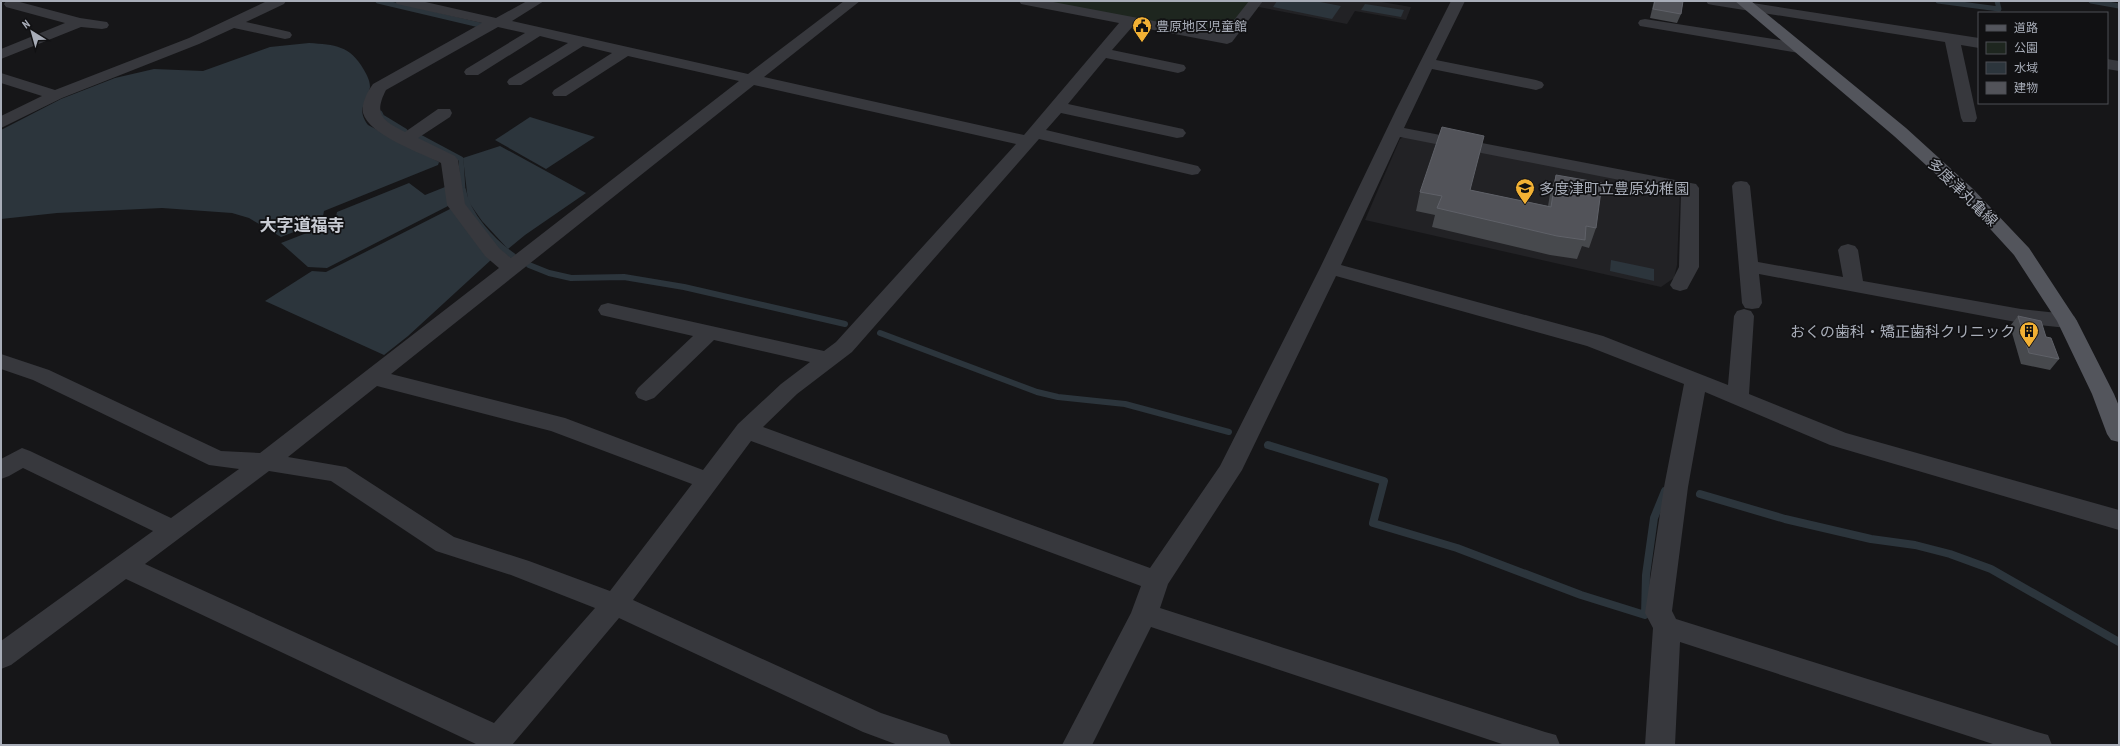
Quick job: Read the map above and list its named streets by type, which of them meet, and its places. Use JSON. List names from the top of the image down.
{
  "streets": {
    "main road": ["多度津丸亀線"]
  },
  "districts": ["大字道福寺"],
  "places": {
    "public building": ["豊原地区児童館"],
    "school or university": ["多度津町立豊原幼稚園"],
    "building": ["おくの歯科・矯正歯科クリニック"]
  },
  "legend": [
    "道路",
    "公園",
    "水域",
    "建物"
  ],
  "north": "top left"
}
